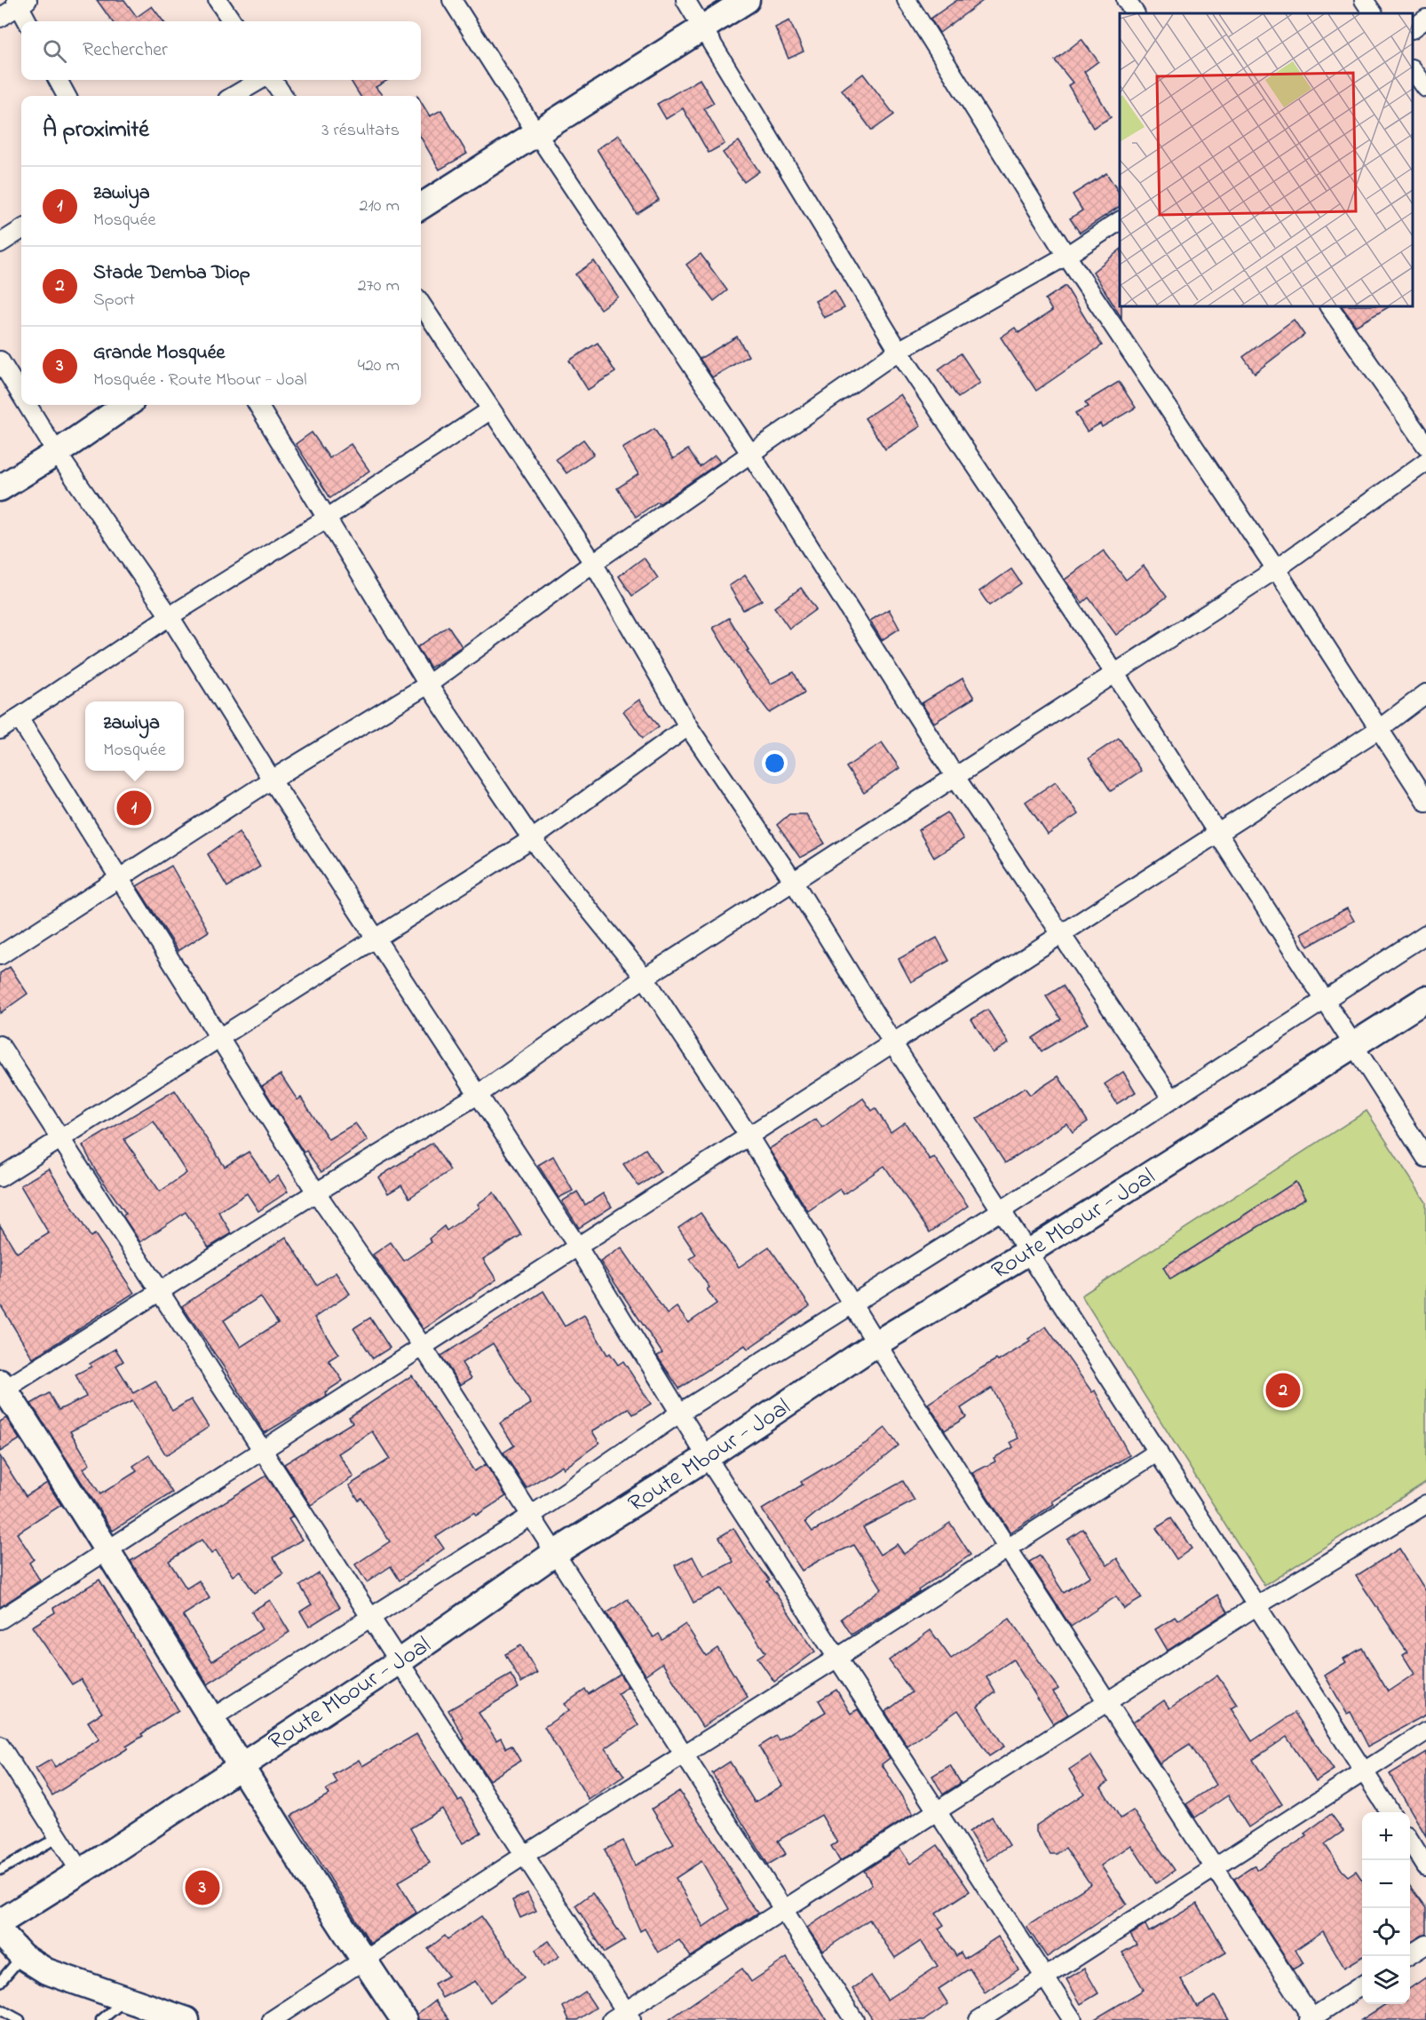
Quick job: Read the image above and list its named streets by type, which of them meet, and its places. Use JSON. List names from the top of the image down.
{
  "streets": {
    "main road": ["Route Mbour - Joal"]
  },
  "page": {
    "search": "Rechercher",
    "heading": ["À proximité", "3 résultats"],
    "list": [
      {
        "mark": "1",
        "name": "zawiya",
        "note": "Mosquée",
        "value": "210 m"
      },
      {
        "mark": "2",
        "name": "Stade Demba Diop",
        "note": "Sport",
        "value": "270 m"
      },
      {
        "mark": "3",
        "name": "Grande Mosquée",
        "note": "Mosquée · Route Mbour - Joal",
        "value": "420 m"
      }
    ],
    "popup": ["zawiya", "Mosquée"],
    "pins": ["1", "2", "3"],
    "map_buttons": ["+", "−"]
  }
}
